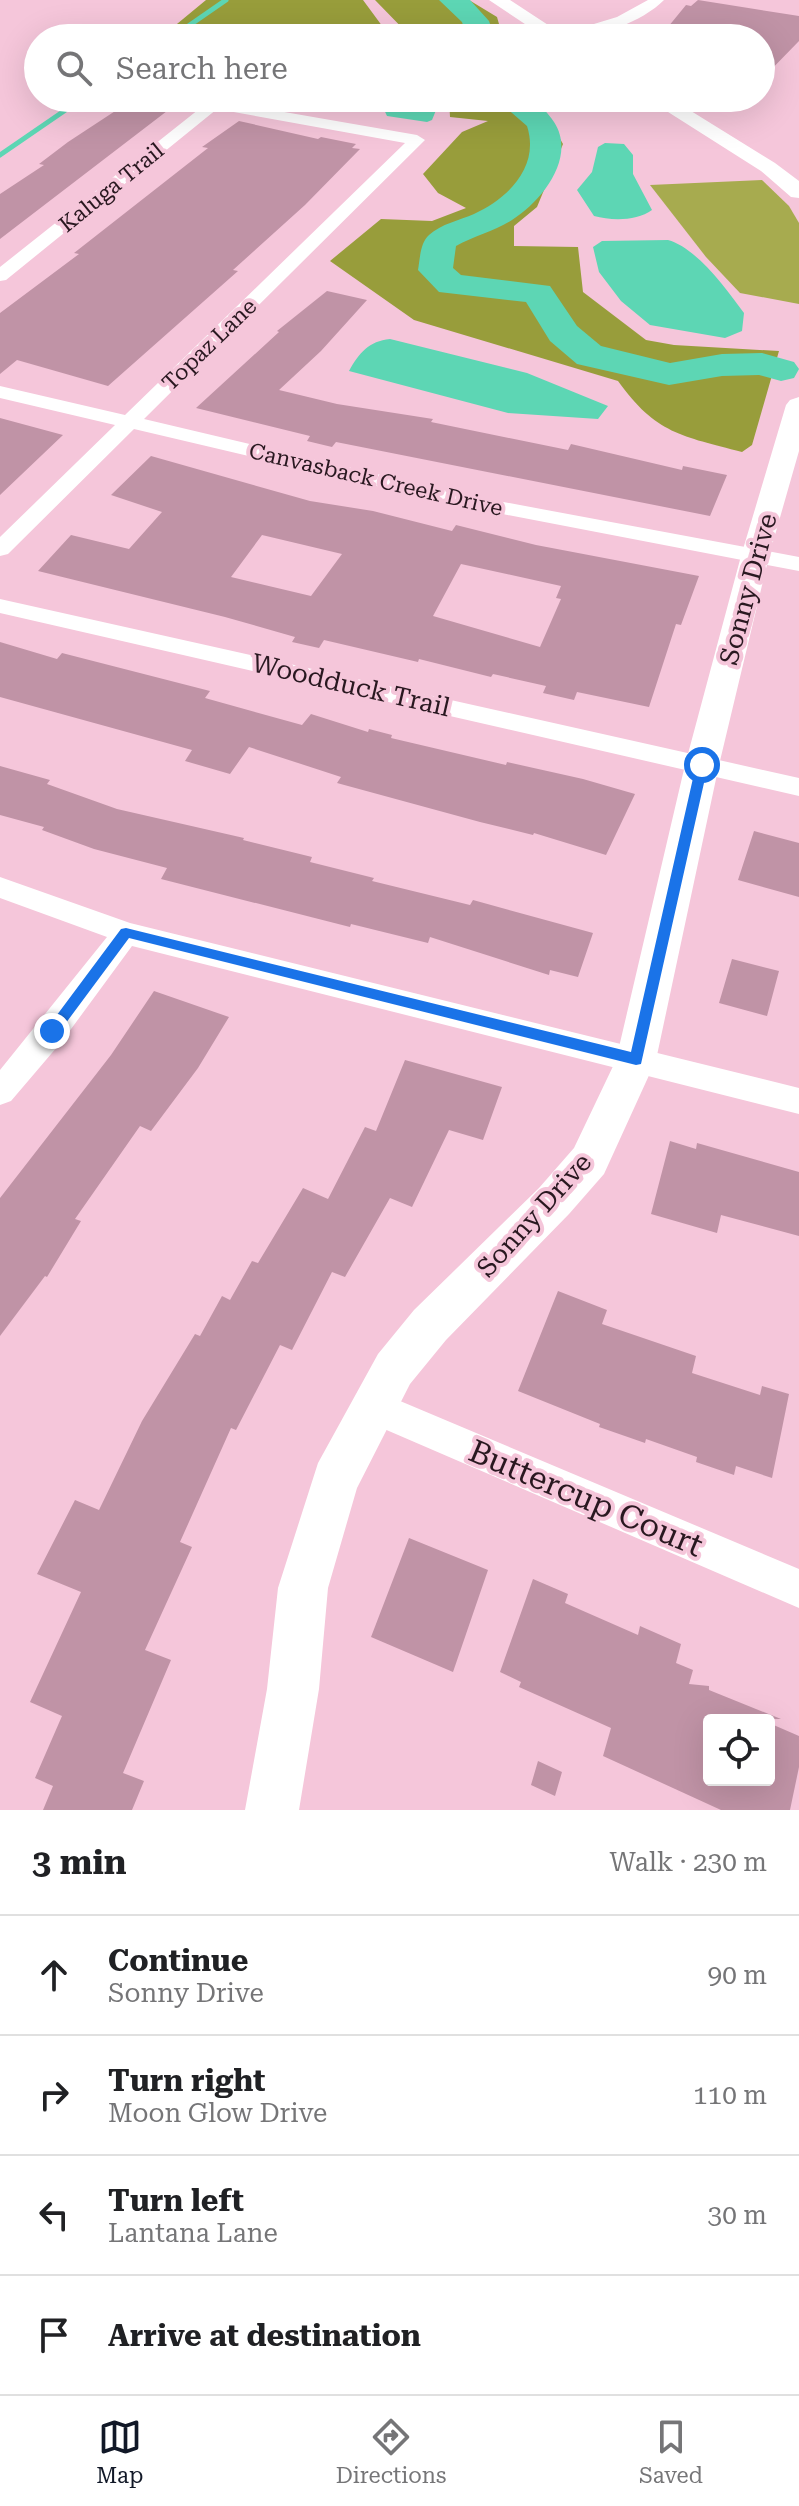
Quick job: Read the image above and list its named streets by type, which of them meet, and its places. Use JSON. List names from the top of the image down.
{
  "streets": {
    "street": [
      "Kaluga Trail",
      "Topaz Lane",
      "Canvasback Creek Drive",
      "Sonny Drive",
      "Woodduck Trail",
      "Buttercup Court"
    ]
  },
  "crossings": [
    ["Topaz Lane", "Canvasback Creek Drive"],
    ["Canvasback Creek Drive", "Sonny Drive"],
    ["Sonny Drive", "Woodduck Trail"],
    ["Sonny Drive", "Buttercup Court"]
  ],
  "page": {
    "search": "Search here",
    "heading": ["3 min", "Walk · 230 m"],
    "list": [
      ["Continue", "Sonny Drive", "90 m"],
      ["Turn right", "Moon Glow Drive", "110 m"],
      ["Turn left", "Lantana Lane", "30 m"],
      "Arrive at destination"
    ],
    "nav": ["Map", "Directions", "Saved"]
  }
}
